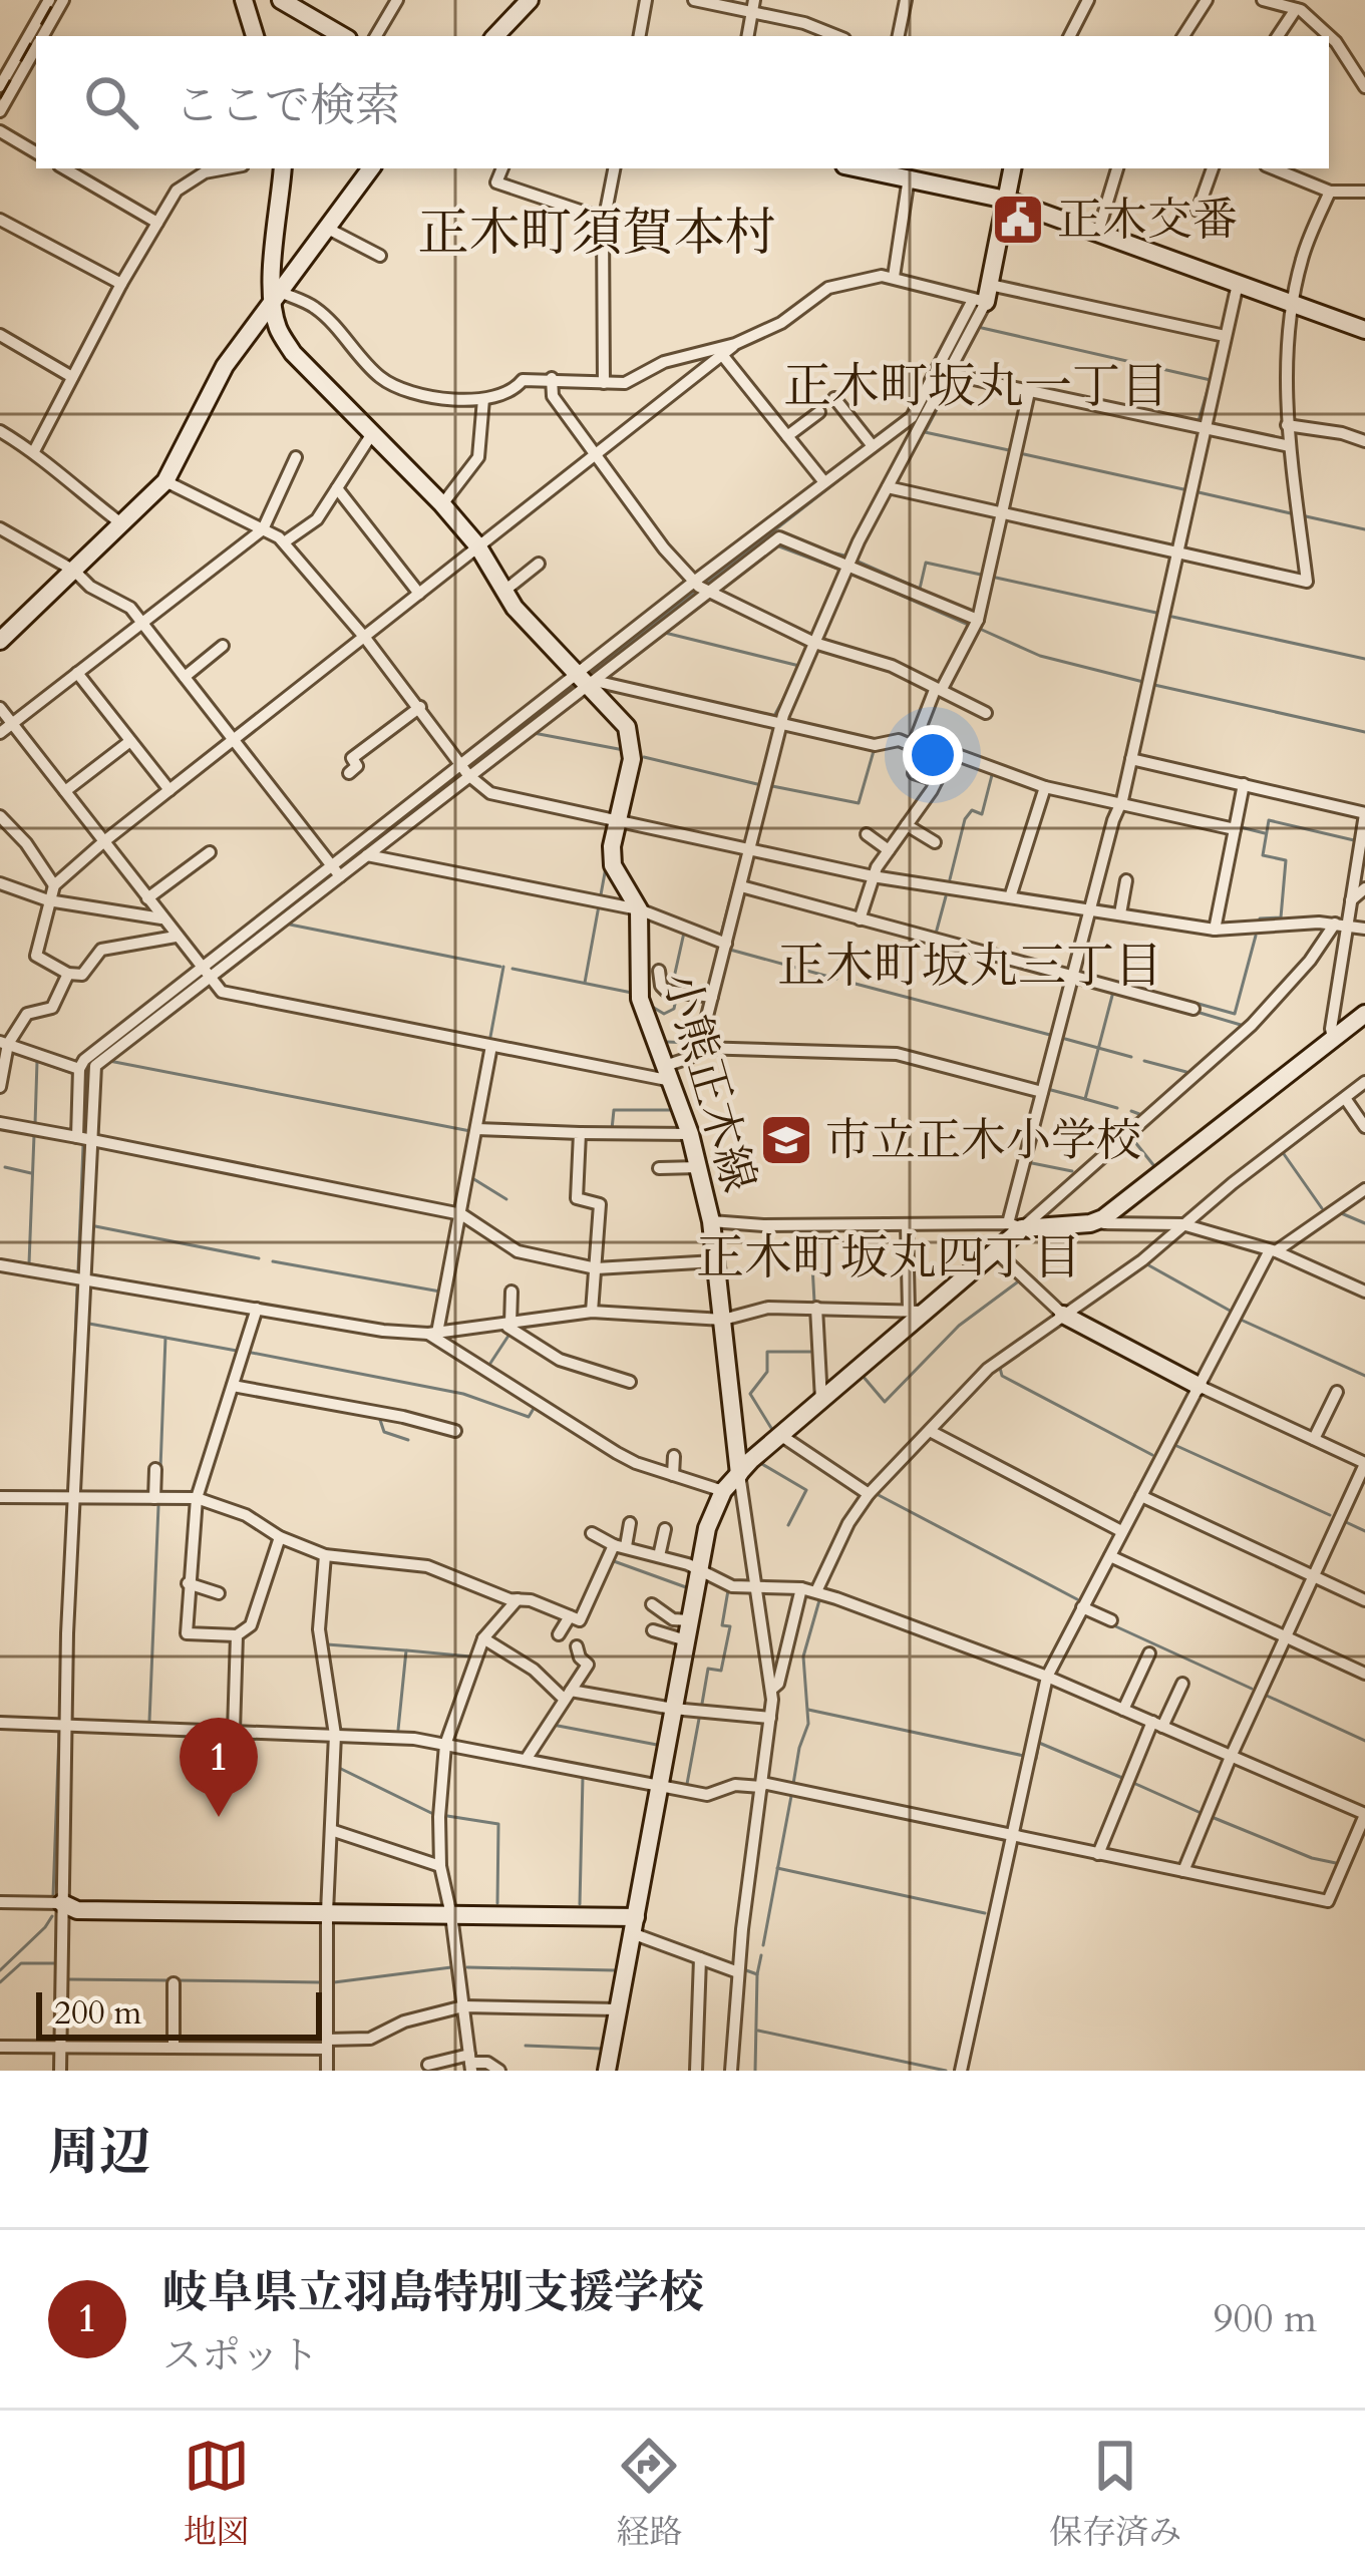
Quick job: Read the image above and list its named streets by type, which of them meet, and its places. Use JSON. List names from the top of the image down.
{
  "streets": {
    "main road": ["小熊正木線"]
  },
  "districts": [
    "正木町須賀本村",
    "正木町坂丸一丁目",
    "正木町坂丸三丁目",
    "正木町坂丸四丁目"
  ],
  "places": {
    "public building": ["正木交番"],
    "school or university": ["市立正木小学校"]
  },
  "scale_bar": "200 m",
  "page": {
    "search": "ここで検索",
    "pins": "1",
    "scale": "200 m",
    "heading": "周辺",
    "list": [
      {
        "mark": "1",
        "name": "岐阜県立羽島特別支援学校",
        "note": "スポット",
        "value": "900 m"
      }
    ],
    "nav": ["地図", "経路", "保存済み"]
  }
}
